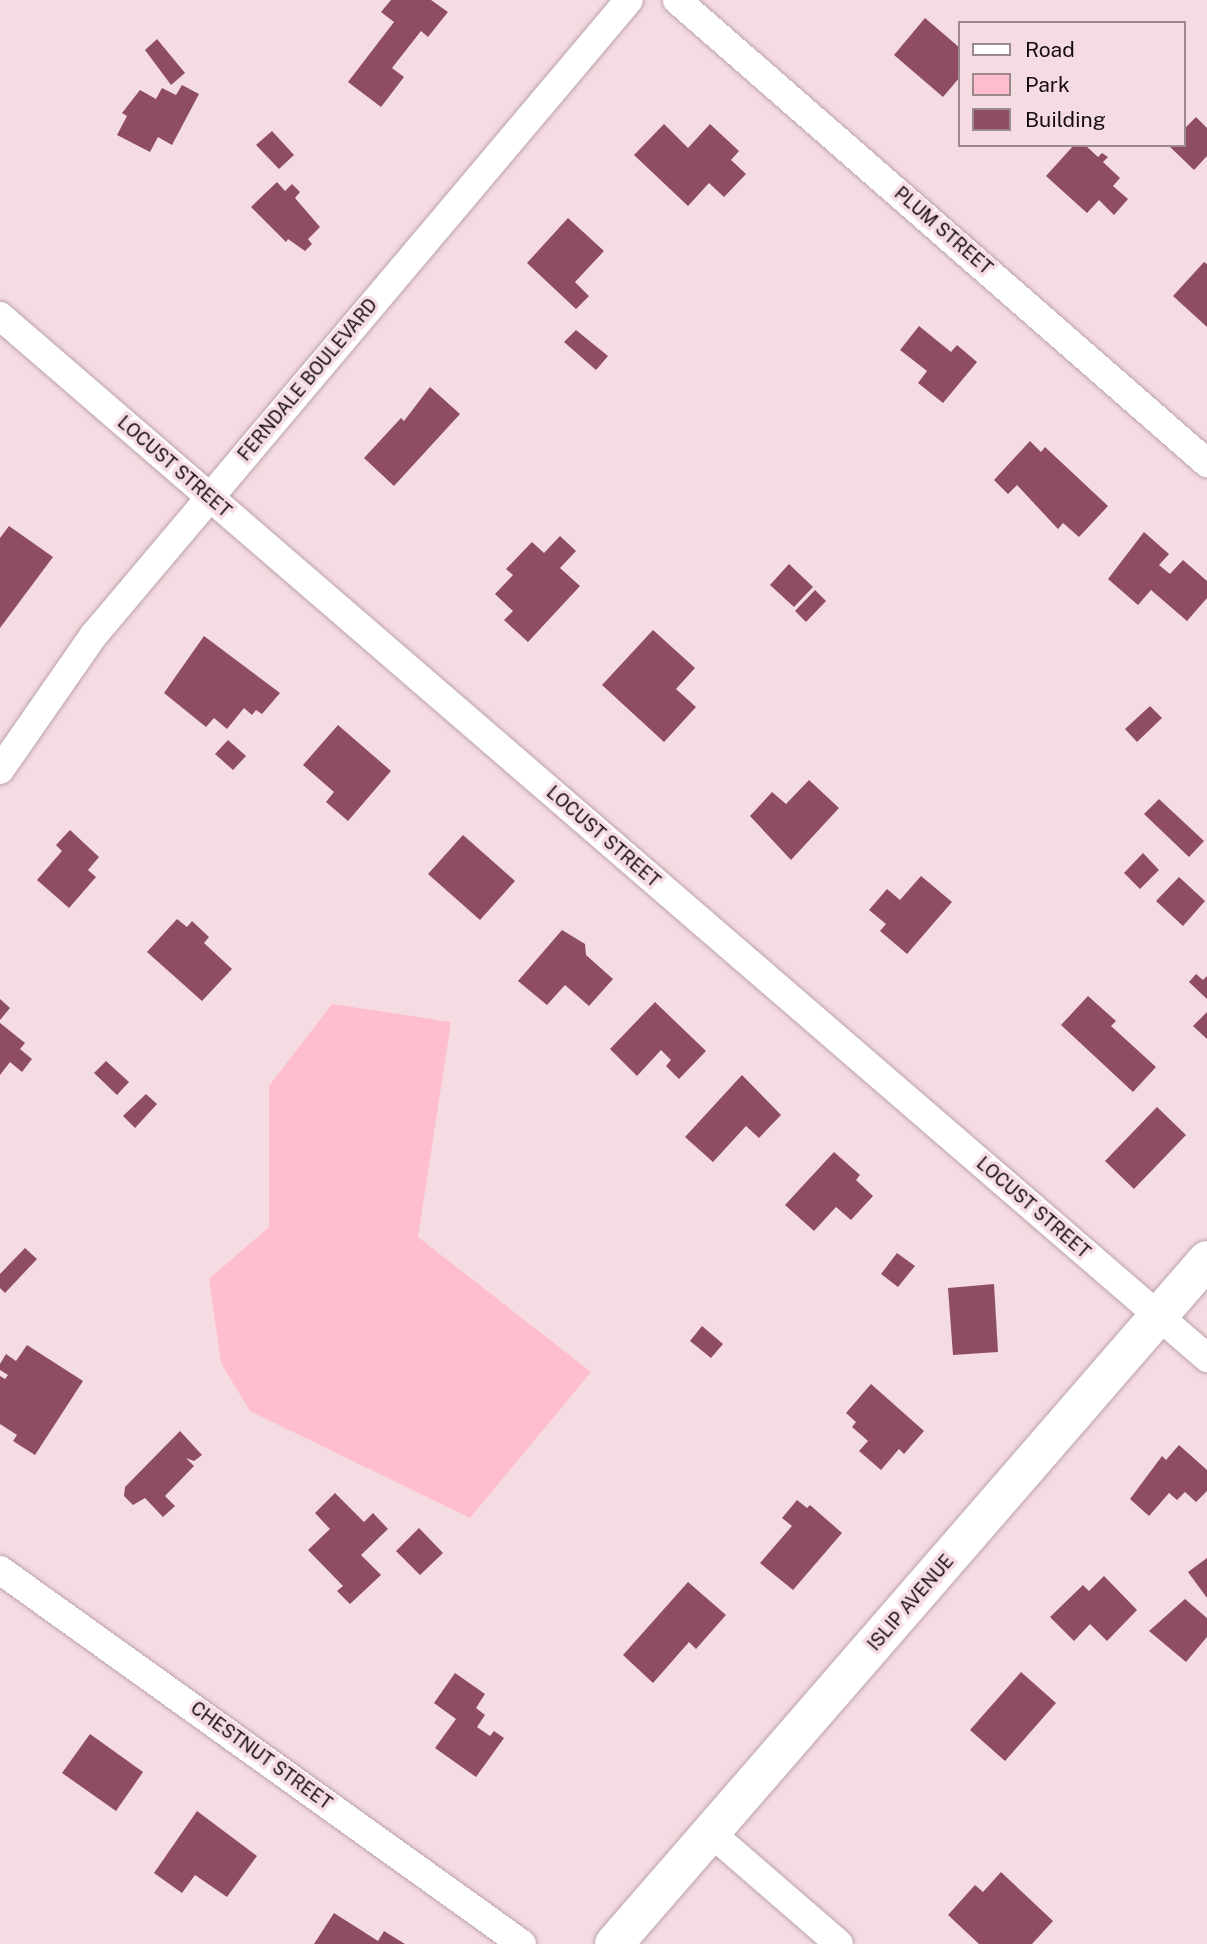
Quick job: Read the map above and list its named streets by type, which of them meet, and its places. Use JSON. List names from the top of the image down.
{
  "streets": {
    "main road": ["ISLIP AVENUE"],
    "street": [
      "PLUM STREET",
      "FERNDALE BOULEVARD",
      "LOCUST STREET",
      "CHESTNUT STREET"
    ]
  },
  "crossings": [
    ["FERNDALE BOULEVARD", "LOCUST STREET"],
    ["LOCUST STREET", "ISLIP AVENUE"]
  ],
  "legend": ["Road", "Park", "Building"]
}
